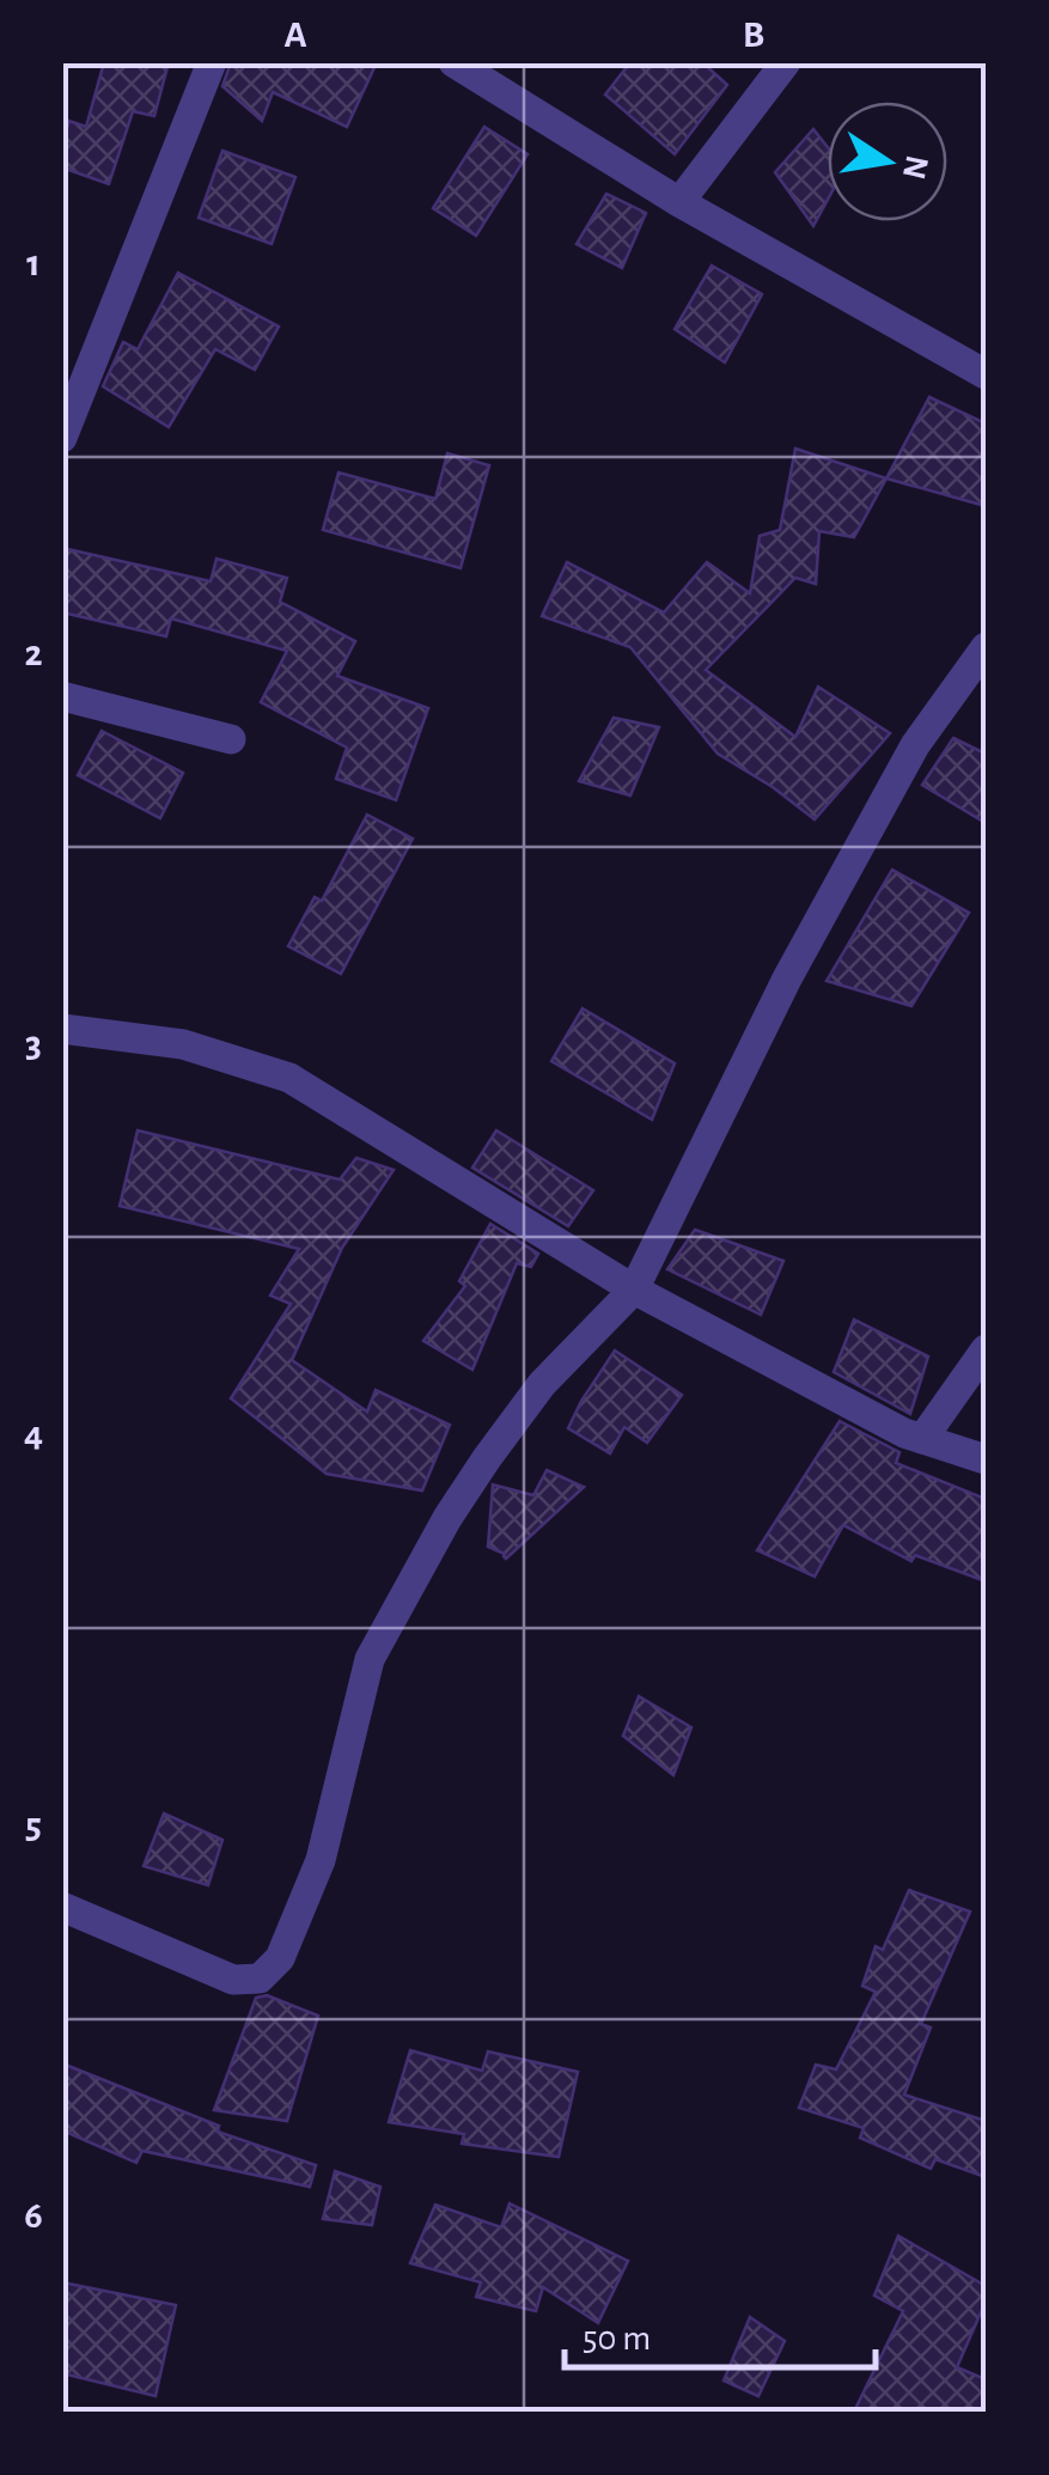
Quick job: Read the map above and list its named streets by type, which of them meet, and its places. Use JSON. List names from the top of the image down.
{
  "scale_bar": "50 m",
  "north": "right",
  "grid": {
    "columns": ["A", "B"],
    "rows": [
      "1",
      "2",
      "3",
      "4",
      "5",
      "6"
    ]
  }
}
